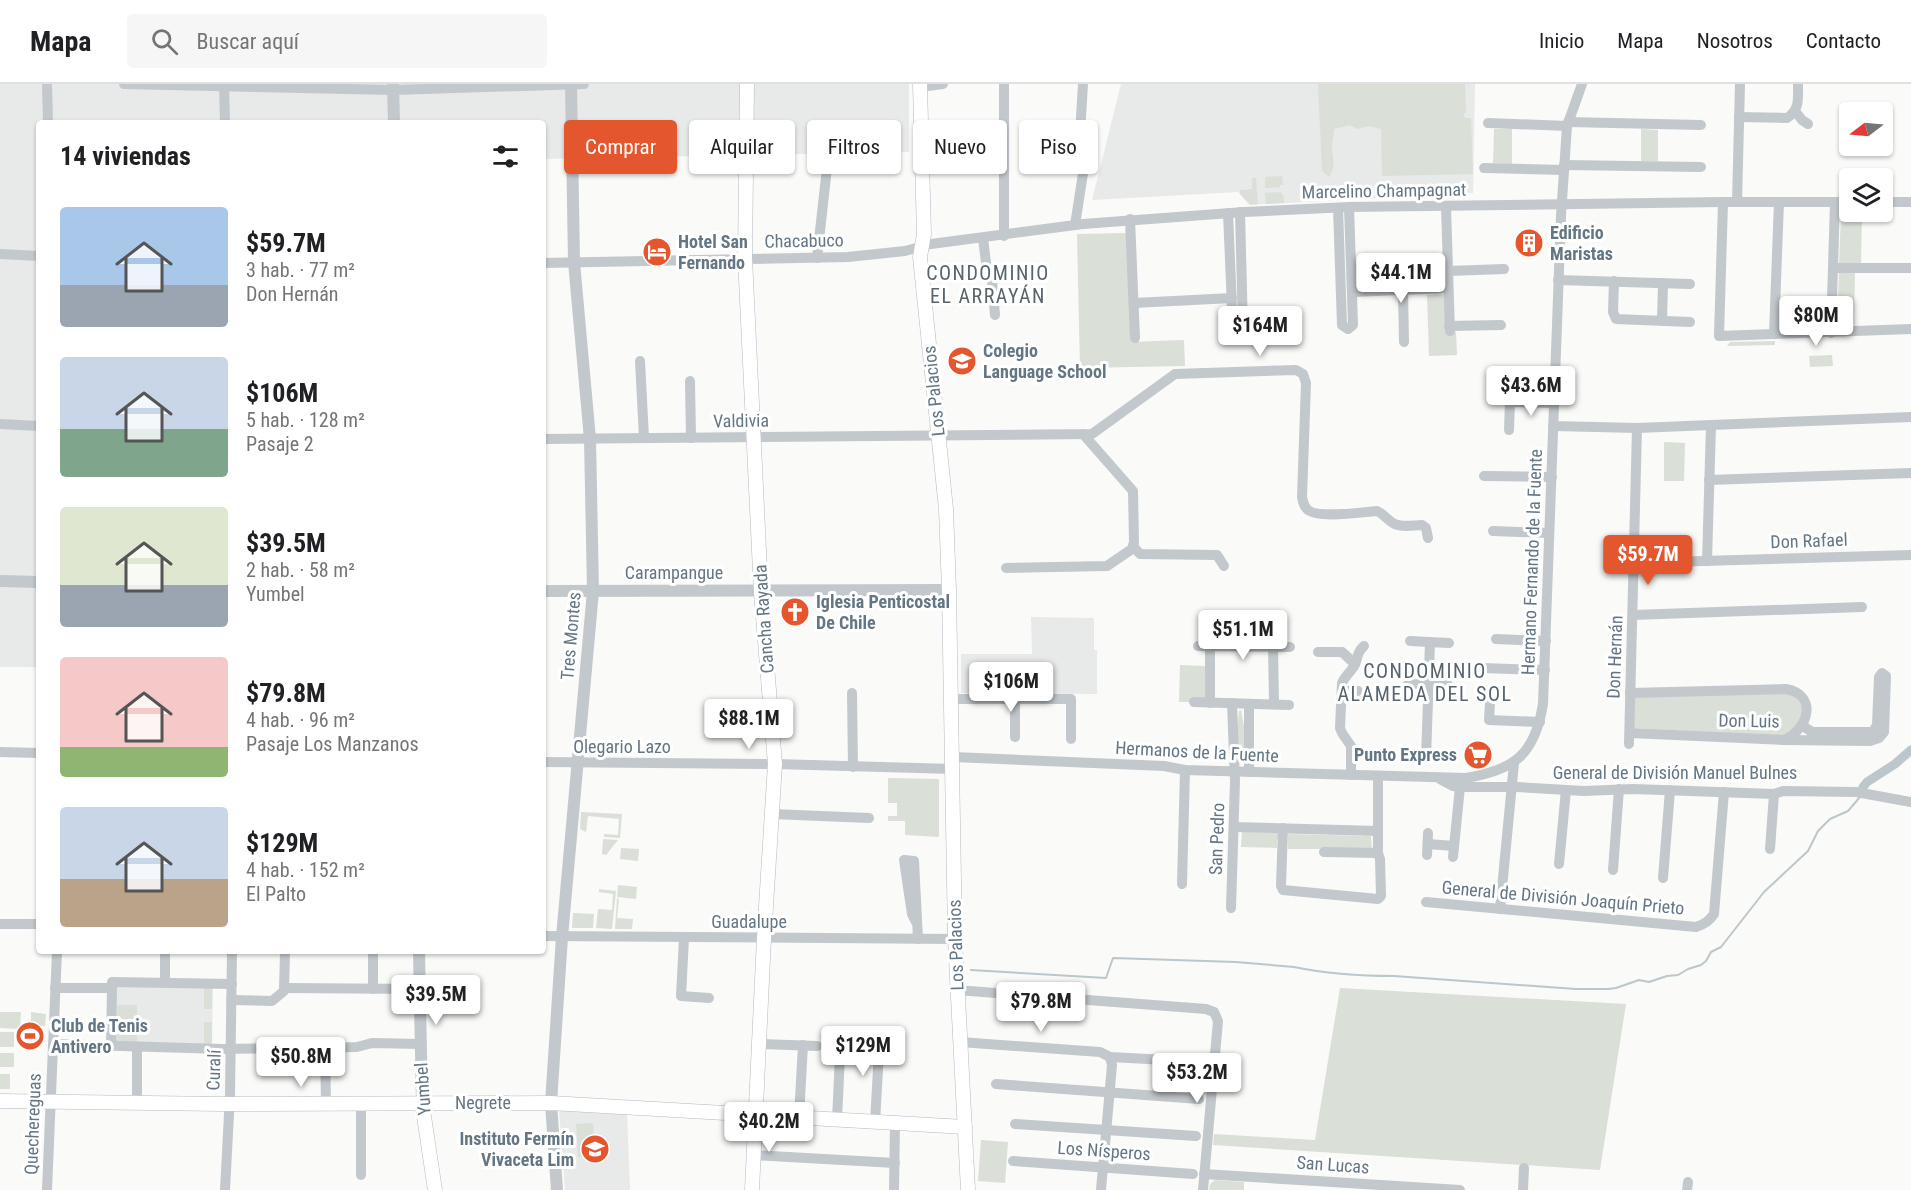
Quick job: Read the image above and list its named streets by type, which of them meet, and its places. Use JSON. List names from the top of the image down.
{
  "streets": {
    "main road": [
      "Los Palacios",
      "Cancha Rayada",
      "Yumbel",
      "Negrete"
    ],
    "street": [
      "Marcelino Champagnat",
      "Chacabuco",
      "Valdivia",
      "Don Rafael",
      "Hermano Fernando de la Fuente",
      "Carampangue",
      "Tres Montes",
      "Don Hernán",
      "Don Luis",
      "Olegario Lazo",
      "Hermanos de la Fuente",
      "General de División Manuel Bulnes",
      "San Pedro",
      "General de División Joaquín Prieto",
      "Guadalupe",
      "Curalí",
      "Quechereguas",
      "Los Nísperos",
      "San Lucas"
    ]
  },
  "crossings": [
    ["Marcelino Champagnat", "Chacabuco"],
    ["Marcelino Champagnat", "Los Palacios"],
    ["Marcelino Champagnat", "Hermano Fernando de la Fuente"],
    ["Chacabuco", "Los Palacios"],
    ["Chacabuco", "Cancha Rayada"],
    ["Chacabuco", "Tres Montes"],
    ["Los Palacios", "Valdivia"],
    ["Los Palacios", "Carampangue"],
    ["Los Palacios", "Olegario Lazo"],
    ["Los Palacios", "Hermanos de la Fuente"],
    ["Los Palacios", "Guadalupe"],
    ["Los Palacios", "Negrete"],
    ["Valdivia", "Cancha Rayada"],
    ["Valdivia", "Tres Montes"],
    ["Don Rafael", "Don Hernán"],
    ["Hermano Fernando de la Fuente", "Hermanos de la Fuente"],
    ["Hermano Fernando de la Fuente", "General de División Manuel Bulnes"],
    ["Carampangue", "Cancha Rayada"],
    ["Carampangue", "Tres Montes"],
    ["Cancha Rayada", "Olegario Lazo"],
    ["Cancha Rayada", "Guadalupe"],
    ["Cancha Rayada", "Negrete"],
    ["Tres Montes", "Olegario Lazo"],
    ["Tres Montes", "Guadalupe"],
    ["Tres Montes", "Negrete"],
    ["Don Hernán", "Don Luis"],
    ["Olegario Lazo", "Hermanos de la Fuente"],
    ["Hermanos de la Fuente", "General de División Manuel Bulnes"],
    ["Hermanos de la Fuente", "San Pedro"],
    ["General de División Manuel Bulnes", "General de División Joaquín Prieto"],
    ["Curalí", "Negrete"],
    ["Yumbel", "Negrete"],
    ["Negrete", "Quechereguas"],
    ["Los Nísperos", "San Lucas"]
  ],
  "districts": ["CONDOMINIO EL ARRAYÁN", "CONDOMINIO ALAMEDA DEL SOL"],
  "places": {
    "building": ["Edificio Maristas"],
    "hotel": ["Hotel San Fernando"],
    "school or university": ["Colegio Language School", "Instituto Fermín Vivaceta Lim"],
    "church": ["Iglesia Penticostal De Chile"],
    "supermarket": ["Punto Express"],
    "sports": ["Club de Tenis Antivero"]
  },
  "north": "left",
  "page": {
    "header": "Mapa",
    "search": "Buscar aquí",
    "nav": [
      "Inicio",
      "Mapa",
      "Nosotros",
      "Contacto"
    ],
    "chip": [
      "Comprar",
      "Alquilar",
      "Filtros",
      "Nuevo",
      "Piso"
    ],
    "heading": "14 viviendas",
    "list": [
      {
        "name": "$59.7M",
        "note": "3 hab. · 77 m² · Don Hernán"
      },
      {
        "name": "$106M",
        "note": "5 hab. · 128 m² · Pasaje 2"
      },
      {
        "name": "$39.5M",
        "note": "2 hab. · 58 m² · Yumbel"
      },
      {
        "name": "$79.8M",
        "note": "4 hab. · 96 m² · Pasaje Los Manzanos"
      },
      {
        "name": "$129M",
        "note": "4 hab. · 152 m² · El Palto"
      }
    ],
    "price": [
      "$44.1M",
      "$80M",
      "$164M",
      "$43.6M",
      "$59.7M",
      "$51.1M",
      "$106M",
      "$88.1M",
      "$39.5M",
      "$79.8M",
      "$129M",
      "$50.8M",
      "$53.2M",
      "$40.2M"
    ]
  }
}
